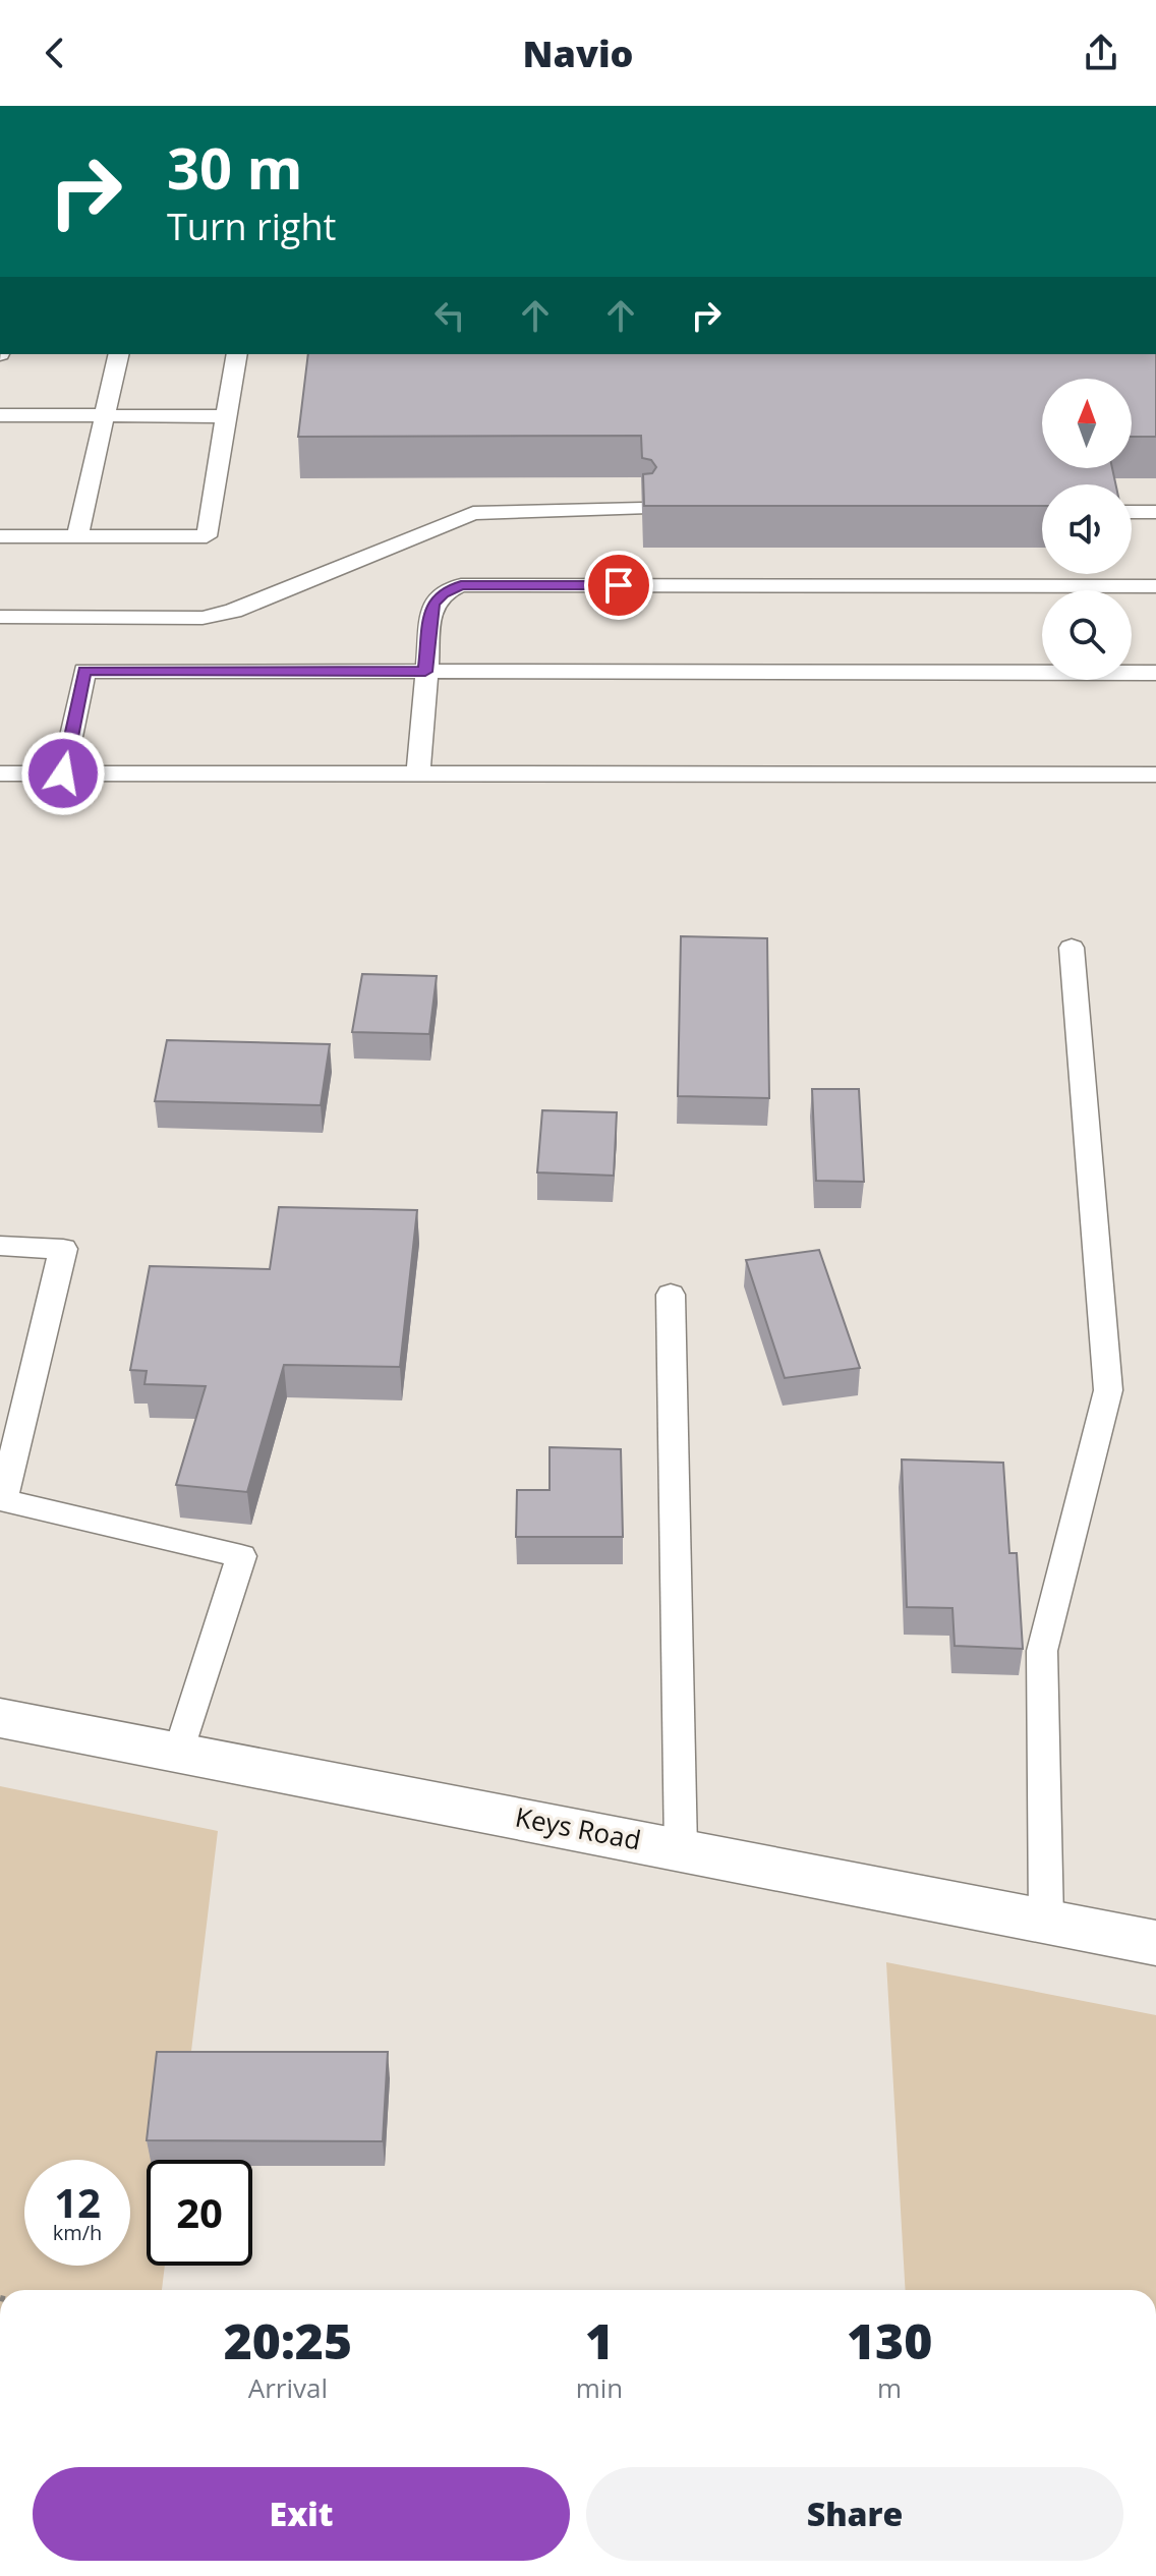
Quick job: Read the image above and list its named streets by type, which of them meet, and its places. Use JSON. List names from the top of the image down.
{
  "streets": {
    "street": ["Keys Road"]
  },
  "north": "top",
  "page": {
    "header": "Navio",
    "turn": ["30 m", "Turn right"],
    "speed": "12 km/h",
    "limit": "20",
    "eta": [
      "20:25",
      "Arrival",
      "1",
      "min",
      "130",
      "m"
    ],
    "buttons": ["Exit", "Share"]
  }
}
